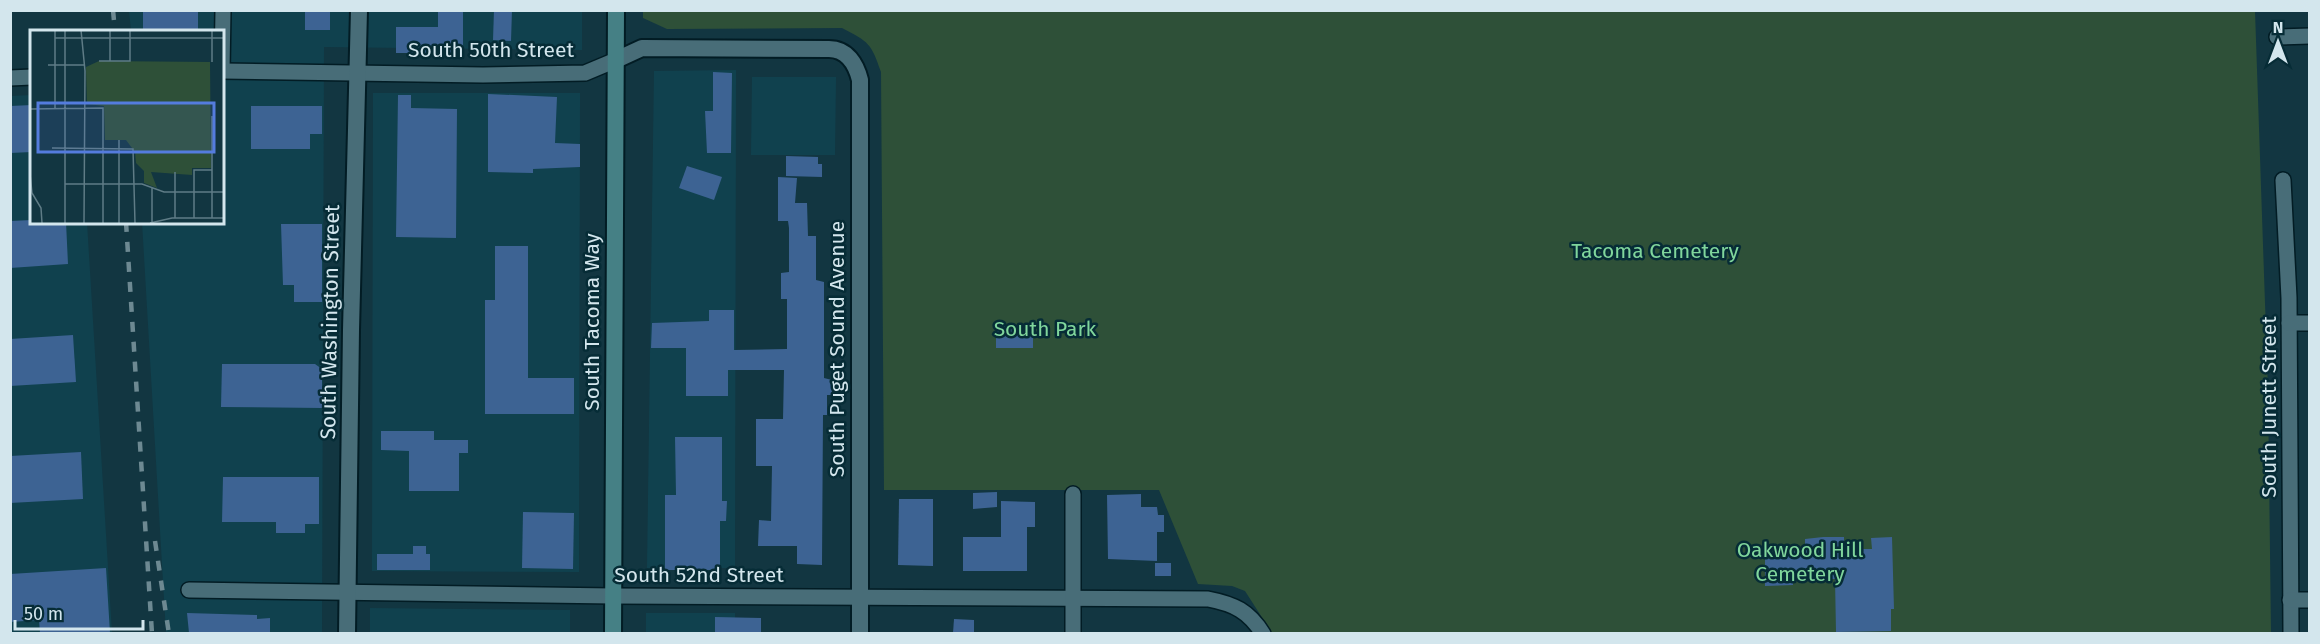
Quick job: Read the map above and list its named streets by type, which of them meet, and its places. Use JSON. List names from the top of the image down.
{
  "streets": {
    "main road": ["South Tacoma Way"],
    "street": [
      "South 50th Street",
      "South Washington Street",
      "South Puget Sound Avenue",
      "South Junett Street",
      "South 52nd Street"
    ]
  },
  "crossings": [
    ["South 50th Street", "South Washington Street"],
    ["South 50th Street", "South Tacoma Way"],
    ["South 50th Street", "South Puget Sound Avenue"],
    ["South Washington Street", "South 52nd Street"],
    ["South Tacoma Way", "South 52nd Street"],
    ["South Puget Sound Avenue", "South 52nd Street"]
  ],
  "parks": ["Tacoma Cemetery", "South Park", "Oakwood Hill Cemetery"],
  "scale_bar": "50 m",
  "north": "top"
}
